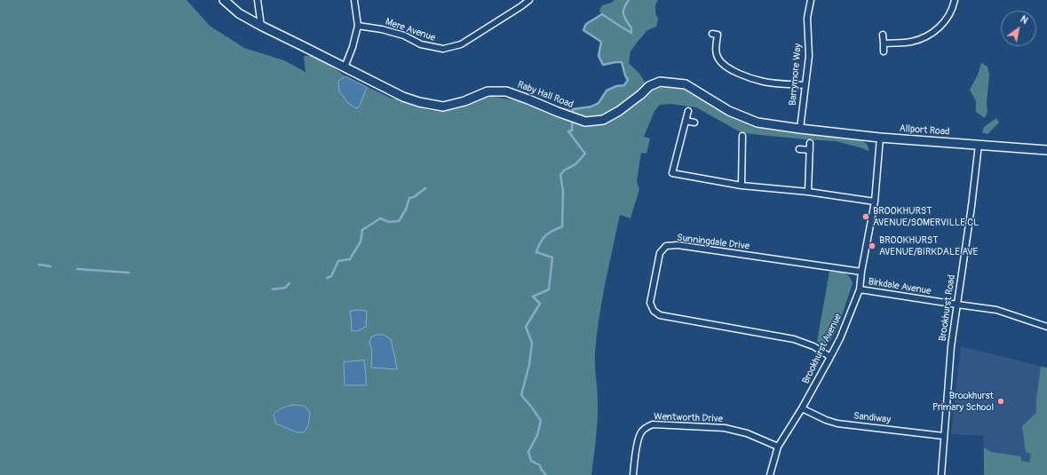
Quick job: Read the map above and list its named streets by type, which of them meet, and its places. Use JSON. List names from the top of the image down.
{
  "streets": {
    "street": [
      "Mere Avenue",
      "Barrymore Way",
      "Raby Hall Road",
      "Allport Road",
      "Sunningdale Drive",
      "Birkdale Avenue",
      "Brookhurst Road",
      "Brookhurst Avenue",
      "Wentworth Drive",
      "Sandiway"
    ]
  },
  "crossings": [
    ["Barrymore Way", "Raby Hall Road"],
    ["Barrymore Way", "Allport Road"],
    ["Raby Hall Road", "Allport Road"],
    ["Allport Road", "Brookhurst Road"],
    ["Allport Road", "Brookhurst Avenue"],
    ["Sunningdale Drive", "Brookhurst Avenue"],
    ["Birkdale Avenue", "Brookhurst Road"],
    ["Birkdale Avenue", "Brookhurst Avenue"],
    ["Brookhurst Road", "Sandiway"],
    ["Brookhurst Avenue", "Wentworth Drive"],
    ["Brookhurst Avenue", "Sandiway"]
  ],
  "places": ["BROOKHURST AVENUE/SOMERVILLE CL", "BROOKHURST AVENUE/BIRKDALE AVE", "Brookhurst Primary School"],
  "north": "top right"
}
